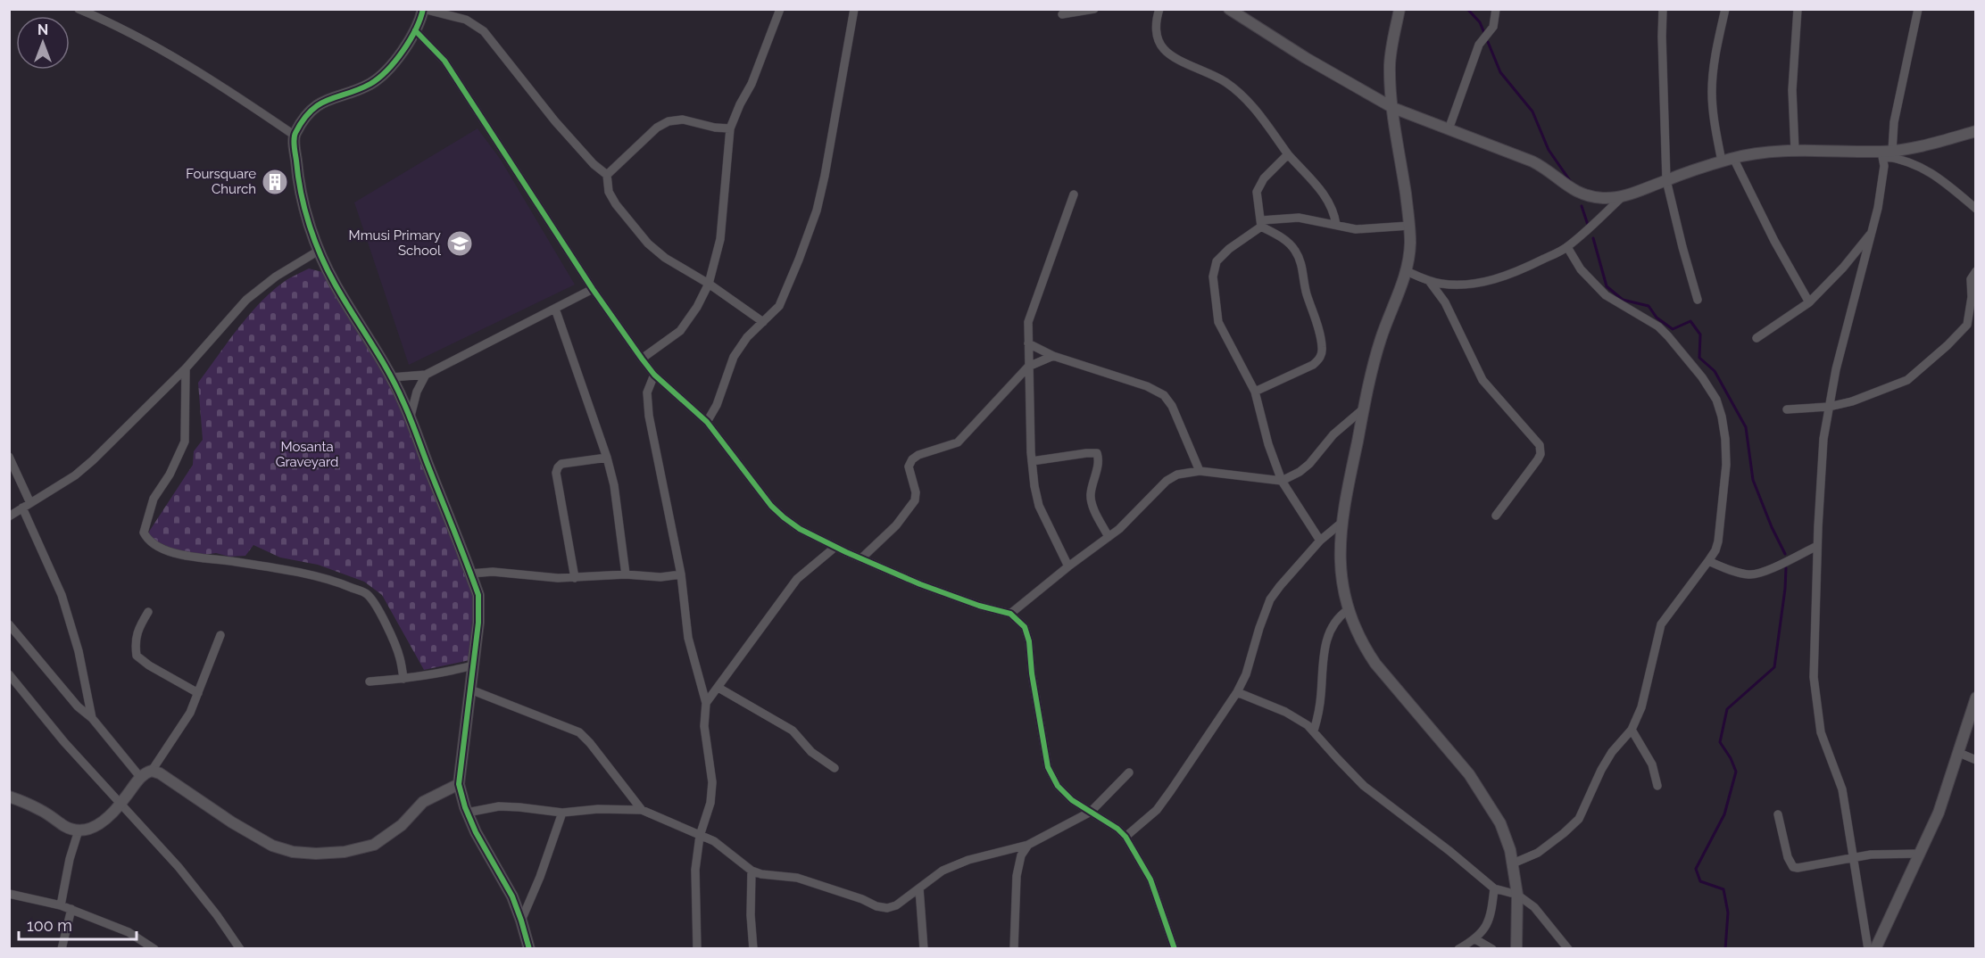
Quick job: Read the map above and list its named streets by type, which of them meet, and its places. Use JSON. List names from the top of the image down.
{
  "parks": ["Mosanta Graveyard"],
  "places": {
    "building": ["Foursquare Church"],
    "school or university": ["Mmusi Primary School"]
  },
  "scale_bar": "100 m",
  "north": "top"
}
